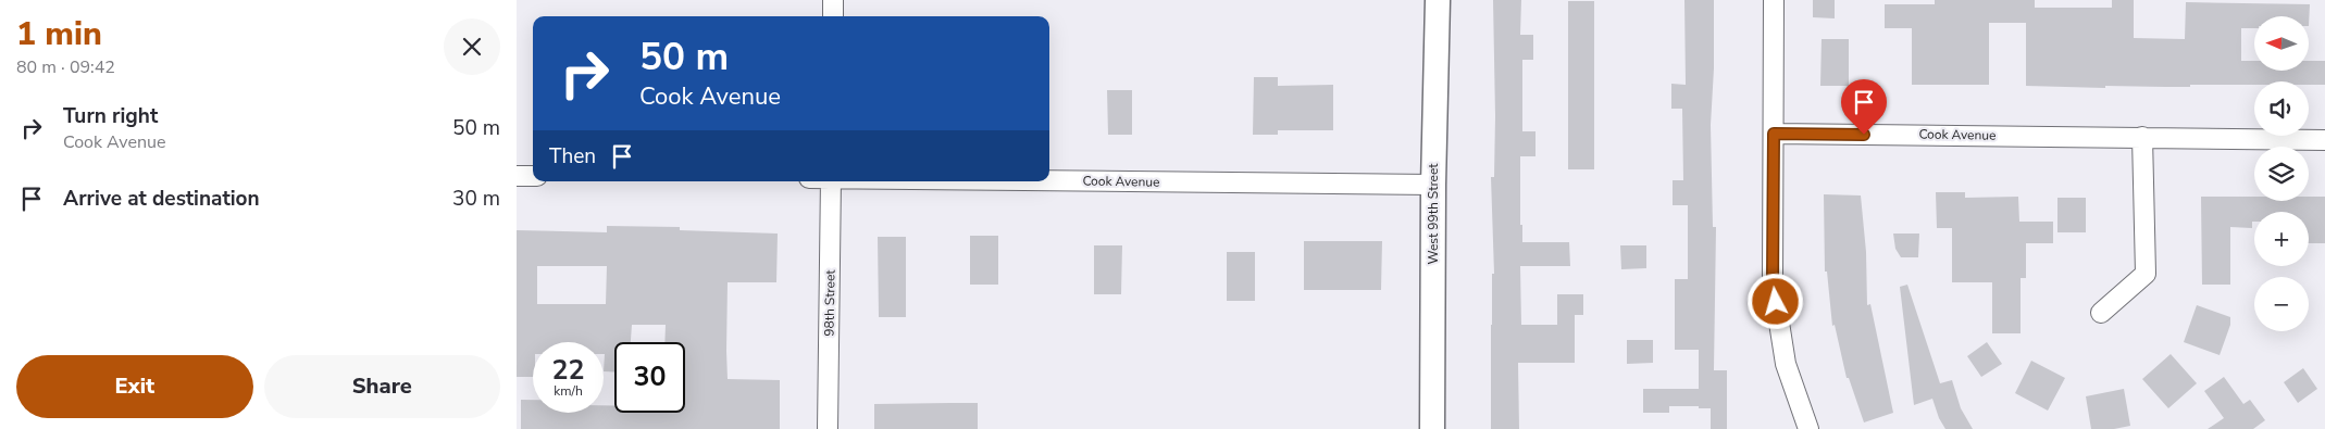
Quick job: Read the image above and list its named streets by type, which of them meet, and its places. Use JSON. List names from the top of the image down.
{
  "streets": {
    "street": ["Cook Avenue", "West 99th Street", "98th Street"]
  },
  "crossings": [
    ["Cook Avenue", "West 99th Street"]
  ],
  "north": "left",
  "page": {
    "heading": ["1 min", "80 m · 09:42"],
    "map_buttons": ["+", "−"],
    "turn": ["50 m", "Cook Avenue"],
    "list": [
      {
        "name": "Turn right",
        "note": "Cook Avenue",
        "value": "50 m"
      },
      {
        "name": "Arrive at destination",
        "value": "30 m"
      }
    ],
    "then": "Then",
    "speed": "22 km/h",
    "limit": "30",
    "buttons": ["Exit", "Share"]
  }
}
